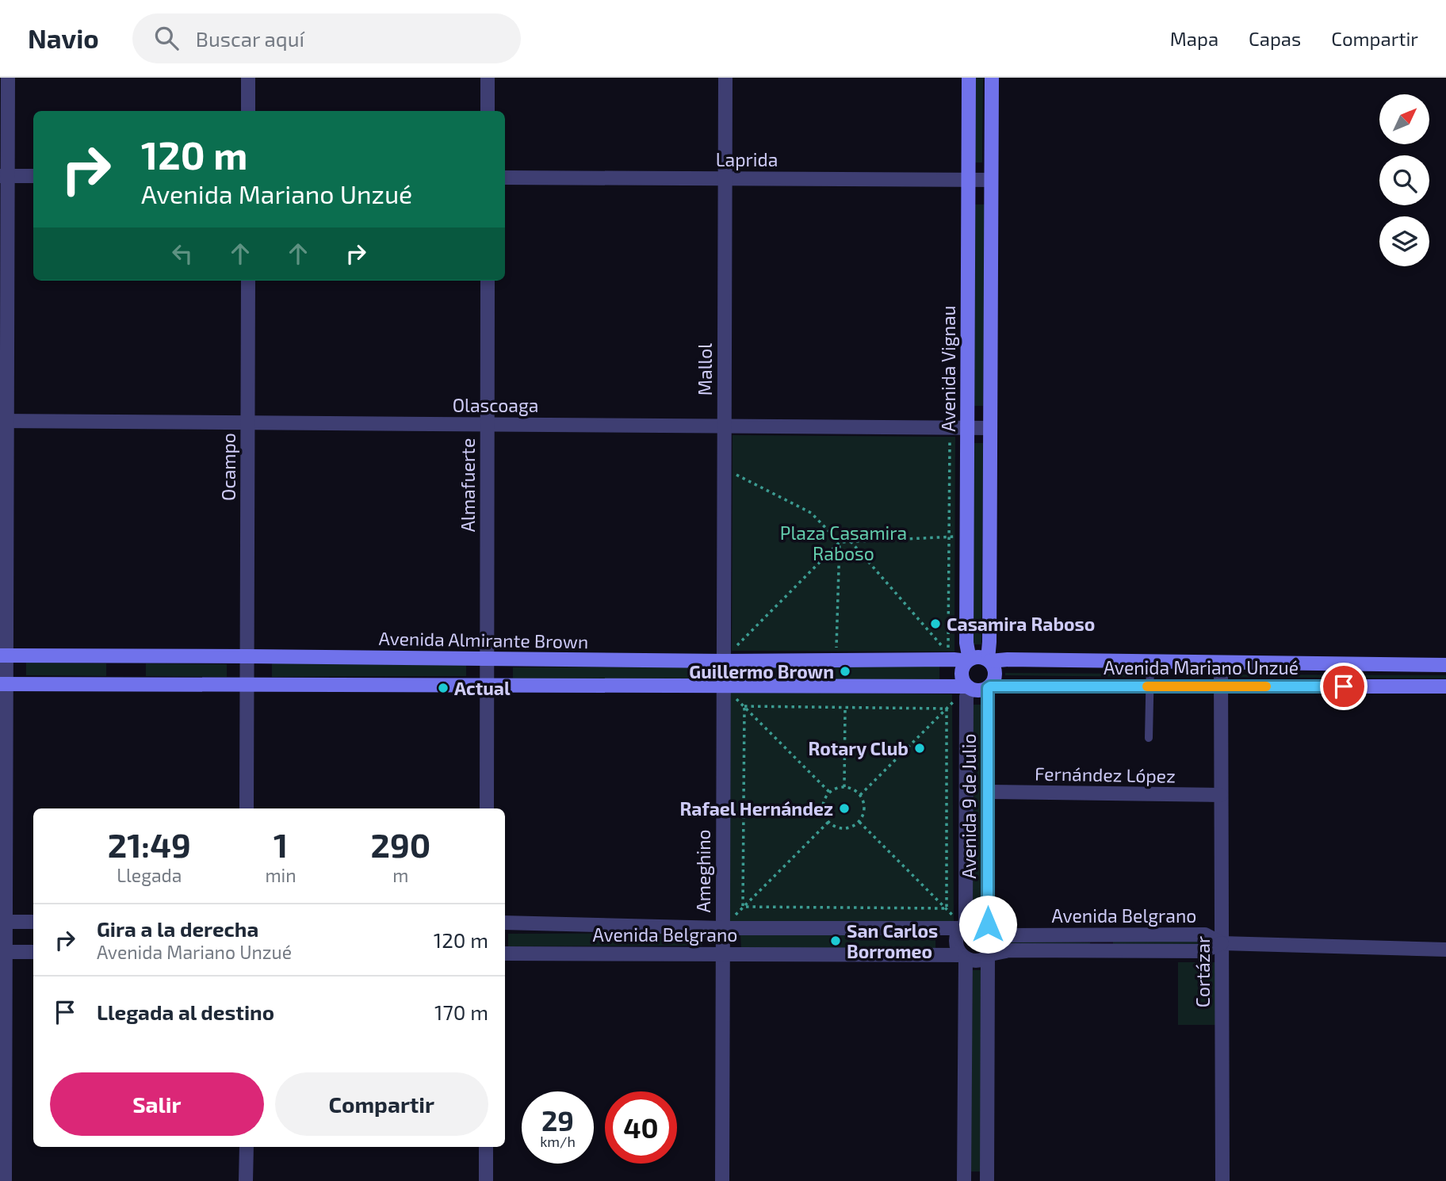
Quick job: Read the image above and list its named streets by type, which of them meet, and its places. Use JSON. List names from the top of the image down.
{
  "streets": {
    "main road": ["Avenida Vignau", "Avenida Almirante Brown", "Avenida Mariano Unzué"],
    "street": [
      "Laprida",
      "Mallol",
      "Olascoaga",
      "Ocampo",
      "Almafuerte",
      "Fernández López",
      "Avenida 9 de Julio",
      "Ameghino",
      "Avenida Belgrano",
      "Cortázar"
    ]
  },
  "crossings": [
    ["Laprida", "Avenida Vignau"],
    ["Laprida", "Mallol"],
    ["Avenida Vignau", "Olascoaga"],
    ["Avenida Vignau", "Avenida Almirante Brown"],
    ["Avenida Vignau", "Avenida Mariano Unzué"],
    ["Avenida Vignau", "Avenida 9 de Julio"],
    ["Mallol", "Olascoaga"],
    ["Mallol", "Avenida Almirante Brown"],
    ["Mallol", "Ameghino"],
    ["Olascoaga", "Ocampo"],
    ["Olascoaga", "Almafuerte"],
    ["Ocampo", "Avenida Almirante Brown"],
    ["Almafuerte", "Avenida Almirante Brown"],
    ["Avenida Almirante Brown", "Avenida Mariano Unzué"],
    ["Avenida Almirante Brown", "Avenida 9 de Julio"],
    ["Avenida Almirante Brown", "Ameghino"],
    ["Avenida Mariano Unzué", "Avenida 9 de Julio"],
    ["Avenida Mariano Unzué", "Cortázar"],
    ["Fernández López", "Avenida 9 de Julio"],
    ["Fernández López", "Cortázar"],
    ["Avenida 9 de Julio", "Avenida Belgrano"],
    ["Ameghino", "Avenida Belgrano"],
    ["Avenida Belgrano", "Cortázar"]
  ],
  "parks": ["Plaza Casamira Raboso"],
  "places": [
    "Casamira Raboso",
    "Guillermo Brown",
    "Actual",
    "Rotary Club",
    "Rafael Hernández",
    "San Carlos Borromeo"
  ],
  "north": "top right",
  "page": {
    "header": "Navio",
    "search": "Buscar aquí",
    "nav": ["Mapa", "Capas", "Compartir"],
    "turn": ["120 m", "Avenida Mariano Unzué"],
    "eta": [
      "21:49",
      "Llegada",
      "1",
      "min",
      "290",
      "m"
    ],
    "list": [
      {
        "name": "Gira a la derecha",
        "note": "Avenida Mariano Unzué",
        "value": "120 m"
      },
      {
        "name": "Llegada al destino",
        "value": "170 m"
      }
    ],
    "buttons": ["Salir", "Compartir"],
    "speed": "29 km/h",
    "limit": "40"
  }
}
